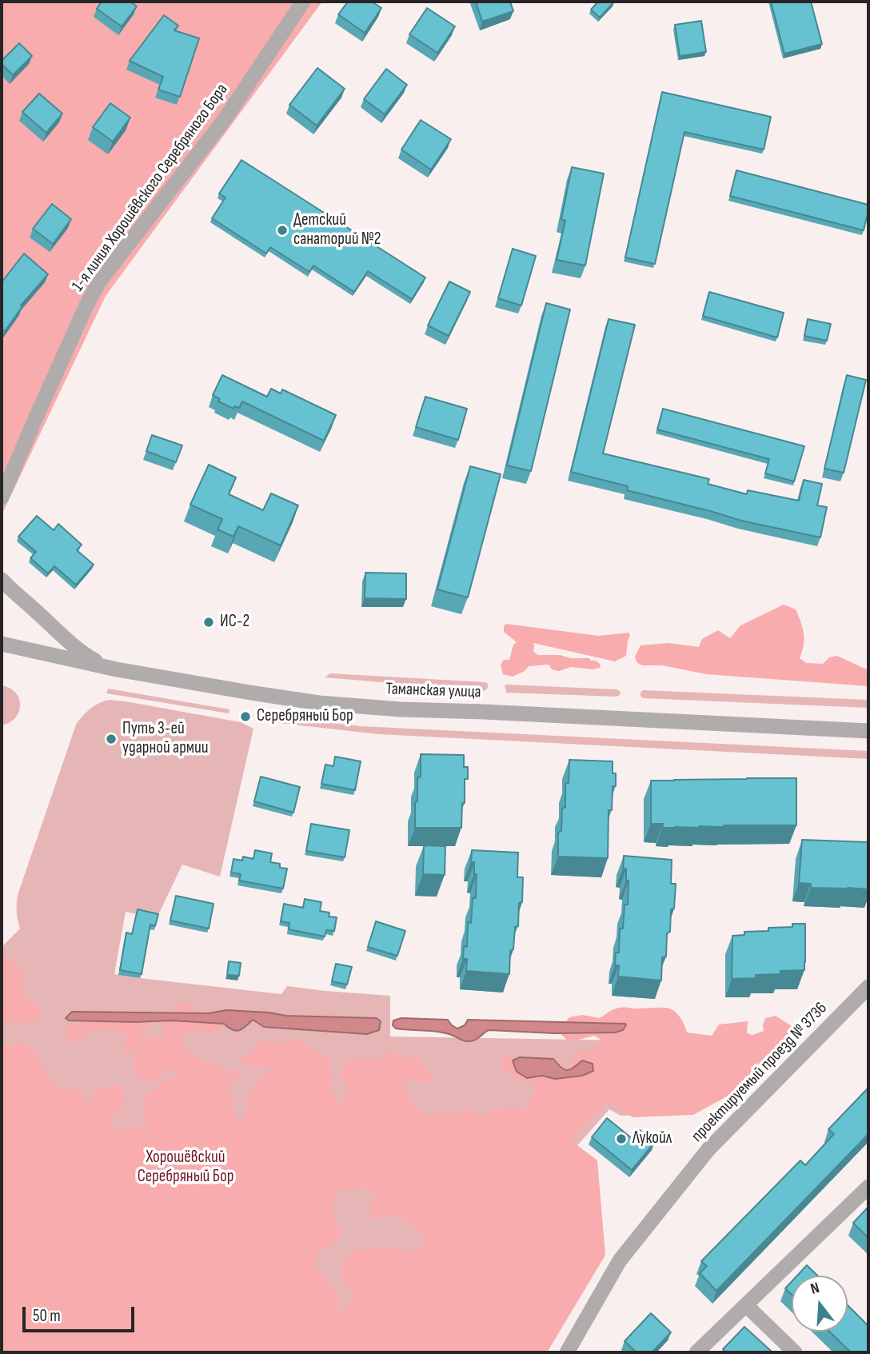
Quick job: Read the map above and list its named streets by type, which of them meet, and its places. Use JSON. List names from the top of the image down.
{
  "streets": {
    "street": ["1-я линия Хорошёвского Серебряного Бора", "Таманская улица", "проектируемый проезд № 3736"]
  },
  "parks": ["Хорошёвский Серебряный Бор"],
  "places": [
    "Детский санаторий №2",
    "ИС-2",
    "Серебряный Бор",
    "Путь 3-ей ударной армии",
    "Лукойл"
  ],
  "scale_bar": "50 m",
  "north": "top"
}
